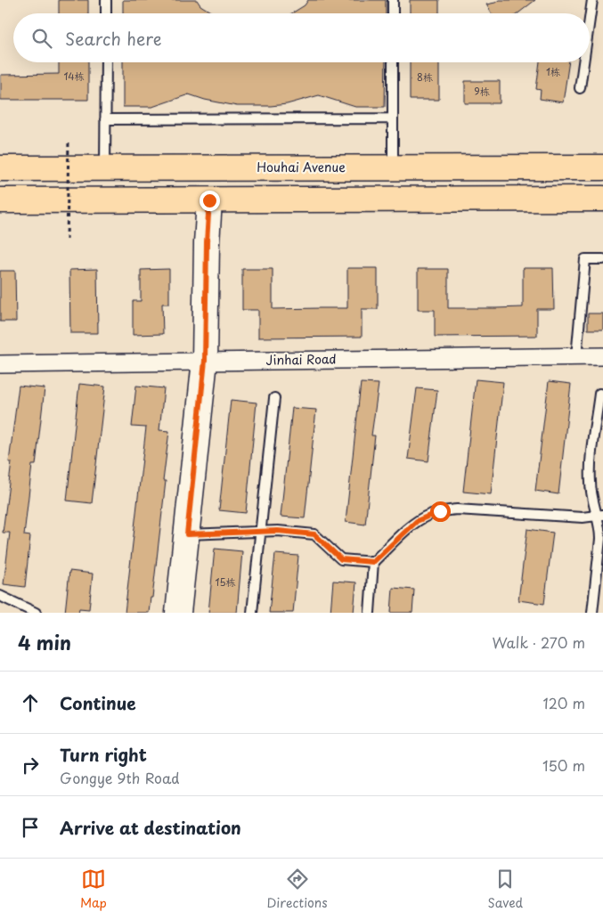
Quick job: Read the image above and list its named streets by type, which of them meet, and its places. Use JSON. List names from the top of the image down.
{
  "streets": {
    "main road": ["Houhai Avenue"],
    "street": ["Jinhai Road"]
  },
  "house_numbers": [
    "1栋",
    "14栋",
    "8栋",
    "9栋",
    "15栋"
  ],
  "page": {
    "search": "Search here",
    "heading": ["4 min", "Walk · 270 m"],
    "list": [
      ["Continue", "120 m"],
      ["Turn right", "Gongye 9th Road", "150 m"],
      "Arrive at destination"
    ],
    "nav": ["Map", "Directions", "Saved"]
  }
}
